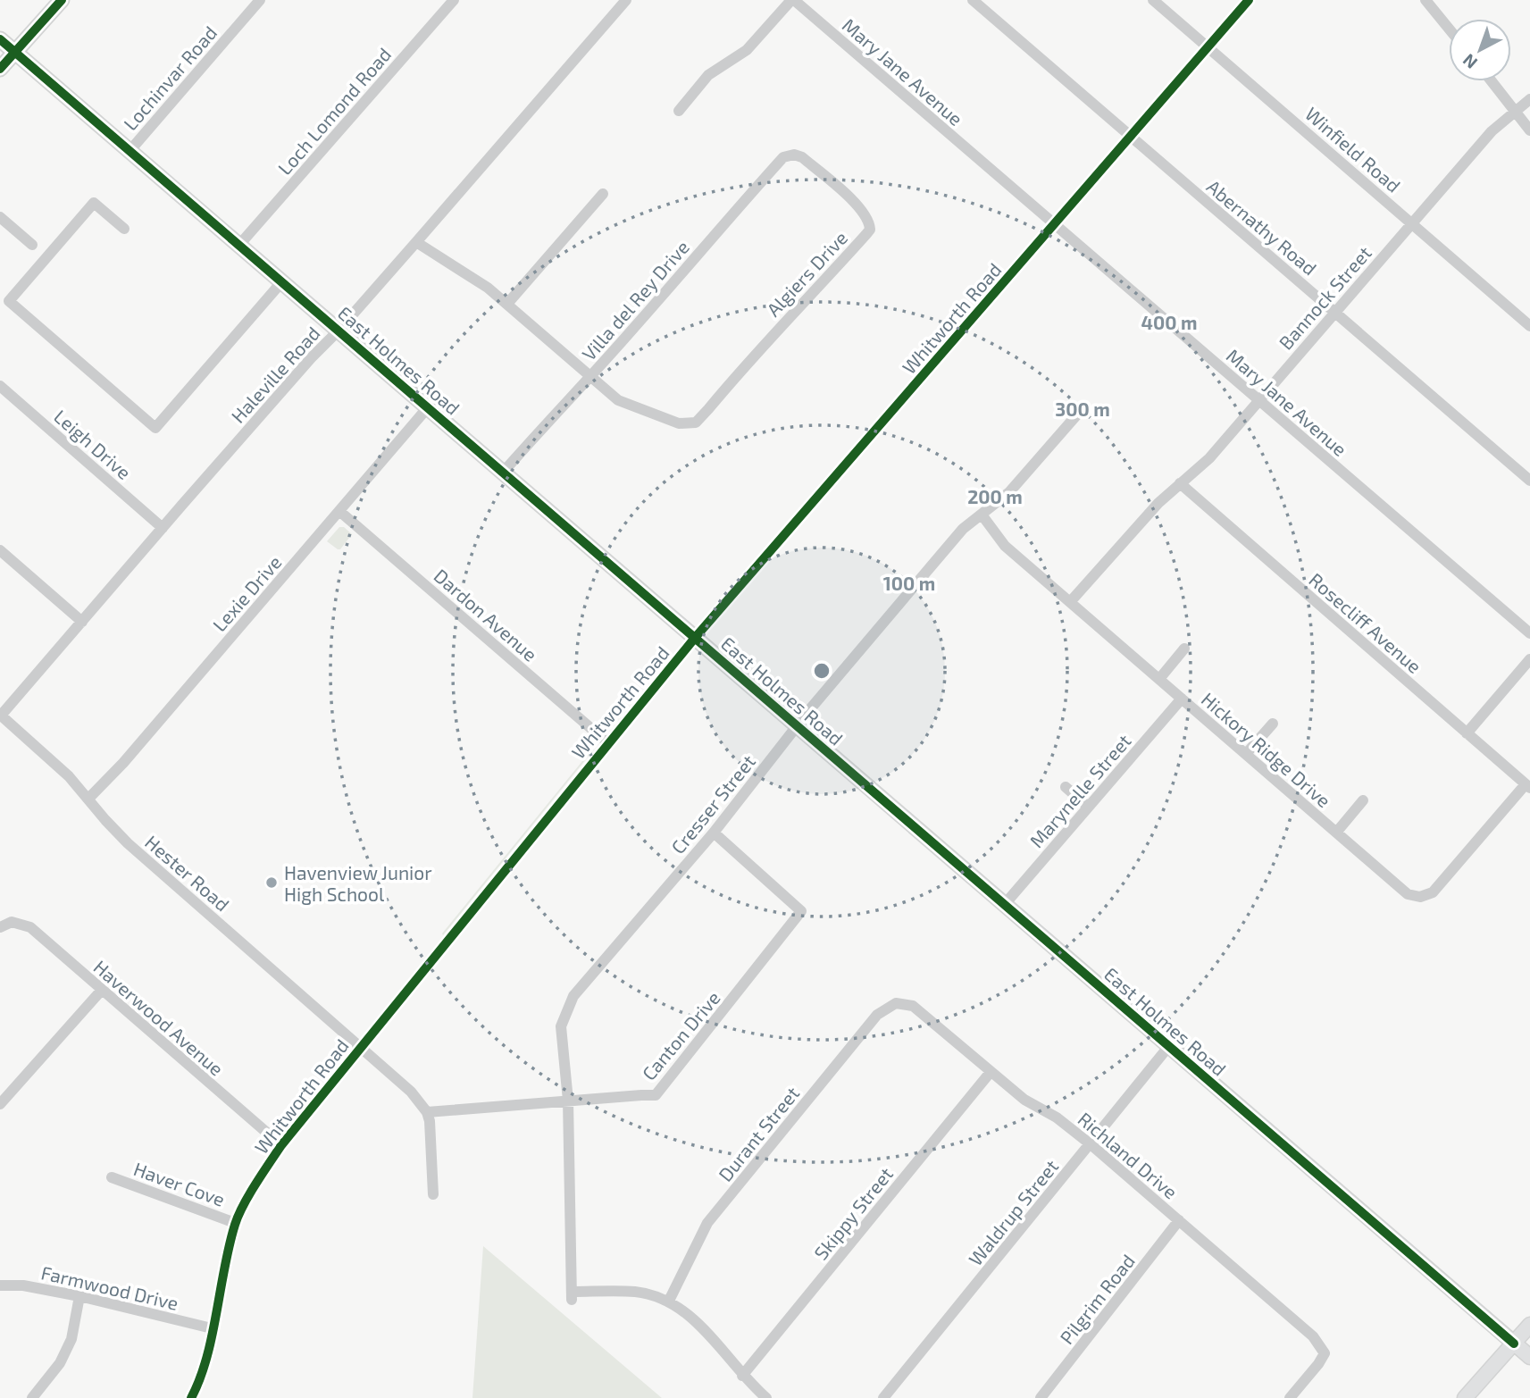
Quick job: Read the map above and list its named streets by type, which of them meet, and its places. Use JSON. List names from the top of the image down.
{
  "streets": {
    "main road": ["East Holmes Road"],
    "street": [
      "Mary Jane Avenue",
      "Lochinvar Road",
      "Loch Lomond Road",
      "Winfield Road",
      "Abernathy Road",
      "Algiers Drive",
      "Bannock Street",
      "Villa del Rey Drive",
      "Whitworth Road",
      "Haleville Road",
      "Leigh Drive",
      "Lexie Drive",
      "Dardon Avenue",
      "Rosecliff Avenue",
      "Hickory Ridge Drive",
      "Marynelle Street",
      "Cresser Street",
      "Hester Road",
      "Haverwood Avenue",
      "Canton Drive",
      "Durant Street",
      "Richland Drive",
      "Haver Cove",
      "Waldrup Street",
      "Skippy Street",
      "Farmwood Drive",
      "Pilgrim Road"
    ]
  },
  "crossings": [
    ["Mary Jane Avenue", "Bannock Street"],
    ["Mary Jane Avenue", "Whitworth Road"],
    ["Lochinvar Road", "East Holmes Road"],
    ["Loch Lomond Road", "East Holmes Road"],
    ["Winfield Road", "Bannock Street"],
    ["Winfield Road", "Whitworth Road"],
    ["Abernathy Road", "Bannock Street"],
    ["Abernathy Road", "Whitworth Road"],
    ["Algiers Drive", "Villa del Rey Drive"],
    ["Bannock Street", "Rosecliff Avenue"],
    ["Bannock Street", "Hickory Ridge Drive"],
    ["Villa del Rey Drive", "East Holmes Road"],
    ["Whitworth Road", "East Holmes Road"],
    ["Whitworth Road", "Dardon Avenue"],
    ["Whitworth Road", "Hester Road"],
    ["Whitworth Road", "Haverwood Avenue"],
    ["Whitworth Road", "Haver Cove"],
    ["Whitworth Road", "Farmwood Drive"],
    ["East Holmes Road", "Haleville Road"],
    ["East Holmes Road", "Lexie Drive"],
    ["East Holmes Road", "Marynelle Street"],
    ["East Holmes Road", "Cresser Street"],
    ["East Holmes Road", "Waldrup Street"],
    ["Haleville Road", "Leigh Drive"],
    ["Haleville Road", "Hester Road"],
    ["Lexie Drive", "Dardon Avenue"],
    ["Lexie Drive", "Hester Road"],
    ["Rosecliff Avenue", "Hickory Ridge Drive"],
    ["Hickory Ridge Drive", "Marynelle Street"],
    ["Hickory Ridge Drive", "Cresser Street"],
    ["Cresser Street", "Canton Drive"],
    ["Cresser Street", "Durant Street"],
    ["Hester Road", "Canton Drive"],
    ["Durant Street", "Richland Drive"],
    ["Richland Drive", "Waldrup Street"],
    ["Richland Drive", "Skippy Street"],
    ["Richland Drive", "Pilgrim Road"]
  ],
  "places": ["Havenview Junior High School"],
  "north": "bottom left",
  "rings": [
    "400 m",
    "300 m",
    "200 m",
    "100 m"
  ]
}
